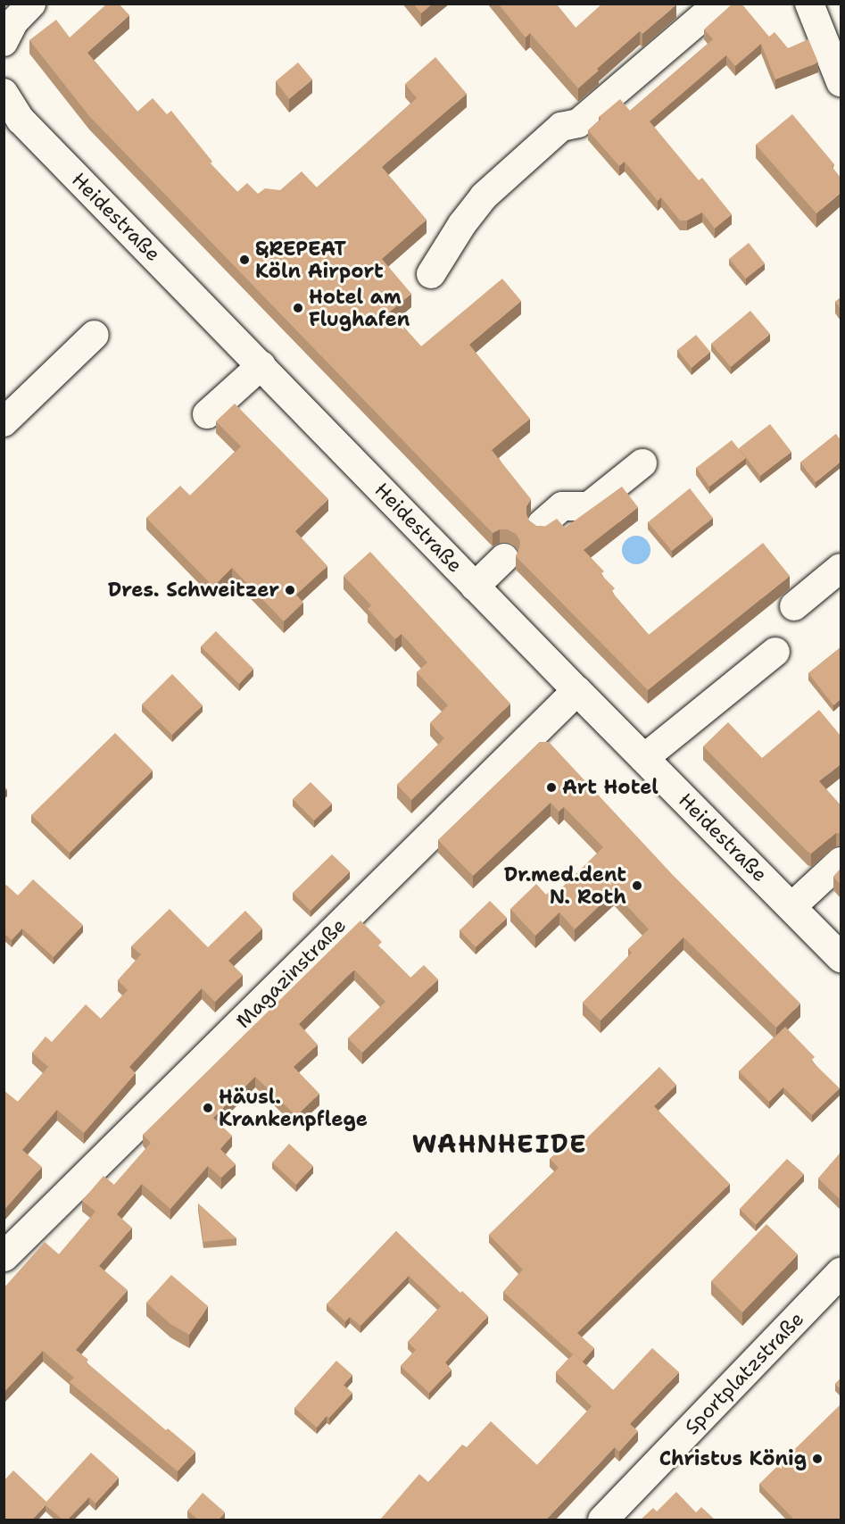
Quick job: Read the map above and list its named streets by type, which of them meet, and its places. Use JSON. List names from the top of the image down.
{
  "streets": {
    "main road": ["Heidestraße", "Magazinstraße", "Sportplatzstraße"]
  },
  "crossings": [
    ["Heidestraße", "Magazinstraße"]
  ],
  "districts": ["WAHNHEIDE"],
  "places": [
    "&REPEAT Köln Airport",
    "Hotel am Flughafen",
    "Dres. Schweitzer",
    "Art Hotel",
    "Dr.med.dent N. Roth",
    "Häusl. Krankenpflege",
    "Christus König"
  ]
}
